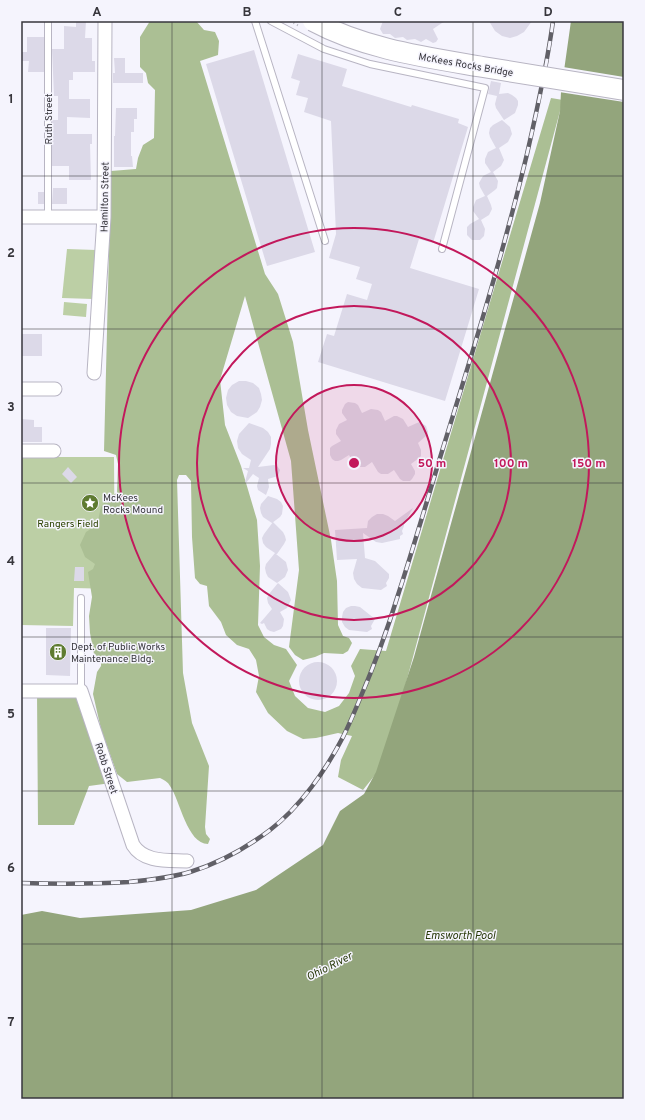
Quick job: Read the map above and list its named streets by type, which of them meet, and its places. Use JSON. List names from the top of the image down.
{
  "streets": {
    "main road": ["McKees Rocks Bridge"],
    "street": ["Hamilton Street", "Robb Street"],
    "lane": ["Ruth Street"]
  },
  "water": ["Emsworth Pool", "Ohio River"],
  "parks": ["Rangers Field"],
  "places": {
    "place": ["McKees Rocks Mound"],
    "building": ["Dept. of Public Works Maintenance Bldg."]
  },
  "grid": {
    "columns": [
      "A",
      "B",
      "C",
      "D"
    ],
    "rows": [
      "1",
      "2",
      "3",
      "4",
      "5",
      "6",
      "7"
    ]
  },
  "rings": ["50 m", "100 m", "150 m"]
}
